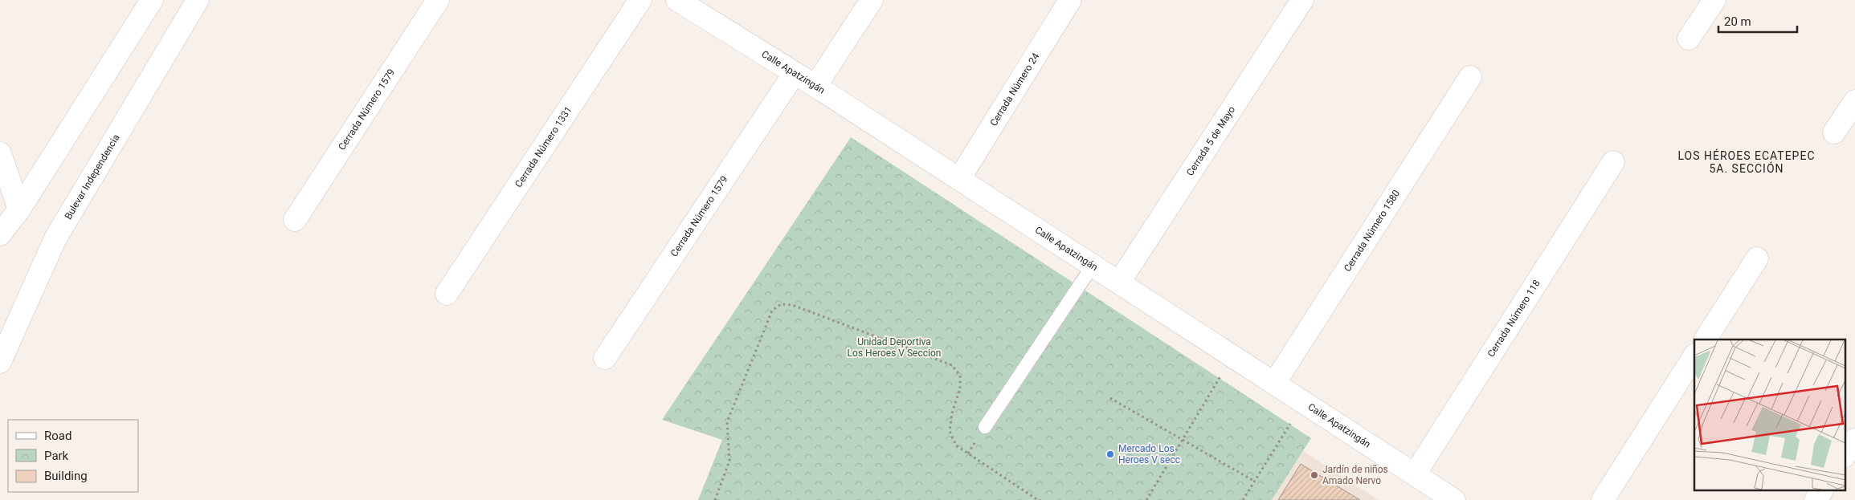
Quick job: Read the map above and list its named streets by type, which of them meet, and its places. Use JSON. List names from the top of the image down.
{
  "streets": {
    "street": [
      "Calle Apatzingán",
      "Cerrada Número 24",
      "Cerrada Número 1579",
      "Cerrada 5 de Mayo",
      "Cerrada Número 1331",
      "Bulevar Independencia",
      "Cerrada Número 1580",
      "Cerrada Número 118"
    ]
  },
  "crossings": [
    ["Calle Apatzingán", "Cerrada Número 24"],
    ["Calle Apatzingán", "Cerrada Número 1579"],
    ["Calle Apatzingán", "Cerrada 5 de Mayo"],
    ["Calle Apatzingán", "Cerrada Número 1580"],
    ["Calle Apatzingán", "Cerrada Número 118"]
  ],
  "districts": ["LOS HÉROES ECATEPEC 5A. SECCIÓN"],
  "parks": ["Unidad Deportiva Los Heroes V Seccion"],
  "places": ["Mercado Los Heroes V secc", "Jardín de niños Amado Nervo"],
  "legend": ["Road", "Park", "Building"],
  "scale_bar": "20 m"
}
